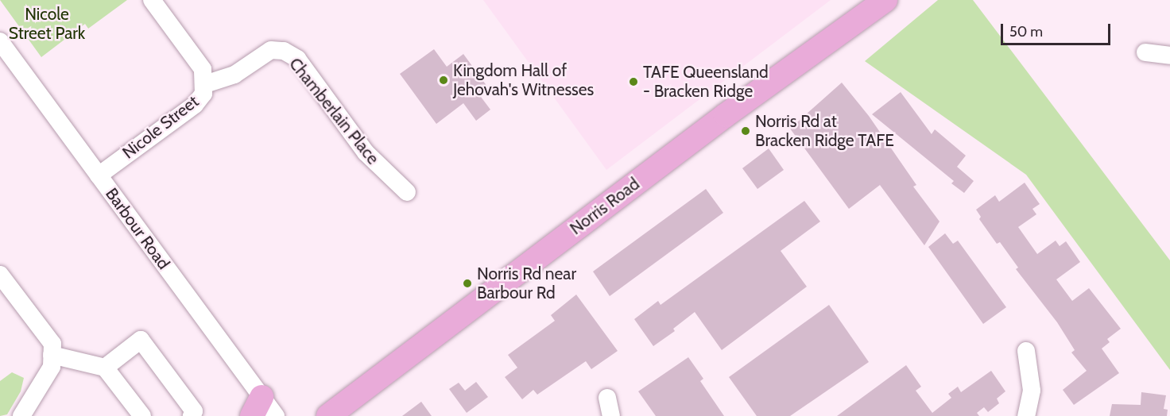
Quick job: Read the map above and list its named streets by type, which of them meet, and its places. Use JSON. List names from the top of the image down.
{
  "streets": {
    "main road": ["Norris Road"],
    "street": ["Chamberlain Place", "Nicole Street", "Barbour Road"]
  },
  "crossings": [
    ["Chamberlain Place", "Nicole Street"],
    ["Nicole Street", "Barbour Road"]
  ],
  "parks": ["Nicole Street Park"],
  "places": [
    "Kingdom Hall of Jehovah's Witnesses",
    "TAFE Queensland - Bracken Ridge",
    "Norris Rd at Bracken Ridge TAFE",
    "Norris Rd near Barbour Rd"
  ],
  "scale_bar": "50 m"
}
